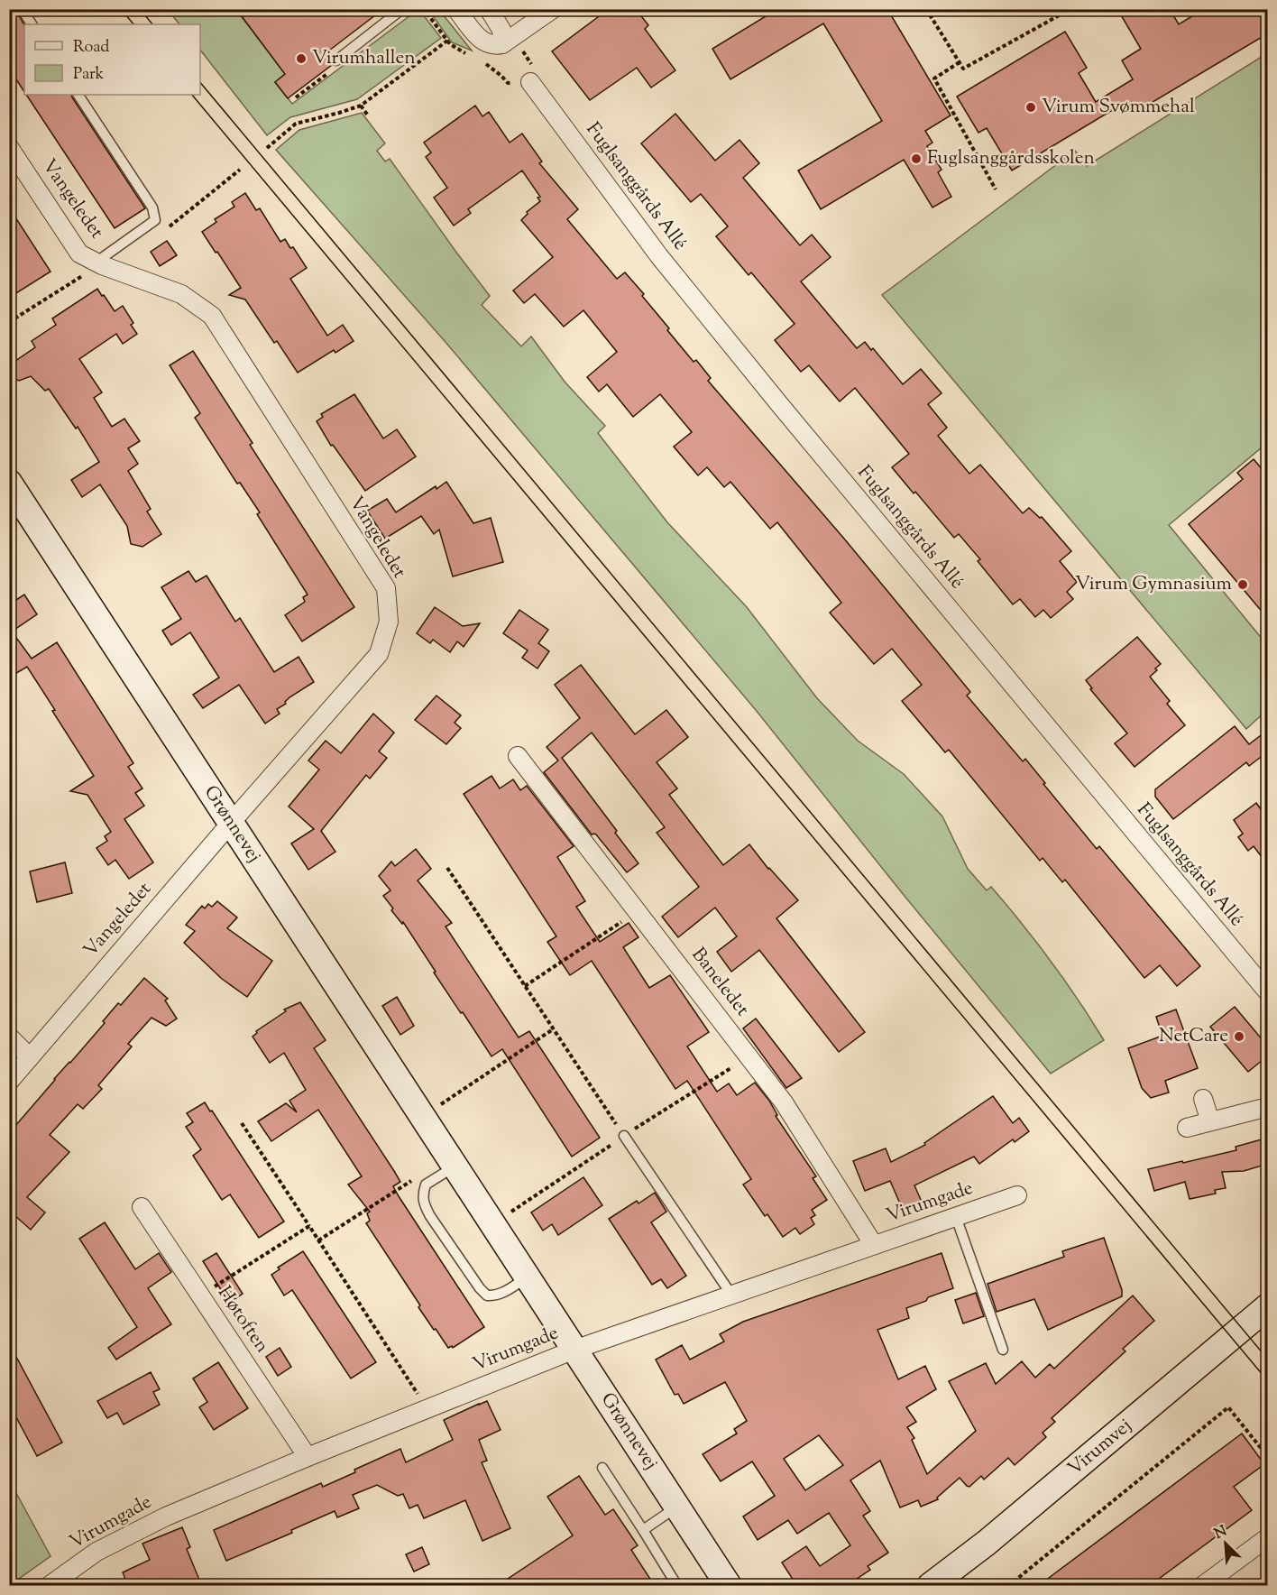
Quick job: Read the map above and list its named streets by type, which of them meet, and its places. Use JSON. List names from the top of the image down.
{
  "streets": {
    "street": [
      "Fuglsanggårds Allé",
      "Vangeledet",
      "Grønnevej",
      "Baneledet",
      "Virumgade",
      "Høtoften",
      "Virumvej"
    ]
  },
  "crossings": [
    ["Vangeledet", "Grønnevej"],
    ["Grønnevej", "Virumgade"],
    ["Baneledet", "Virumgade"],
    ["Virumgade", "Høtoften"]
  ],
  "places": [
    "Virumhallen",
    "Virum Svømmehal",
    "Fuglsanggårdsskolen",
    "Virum Gymnasium",
    "NetCare"
  ],
  "legend": ["Road", "Park"],
  "north": "top left"
}
